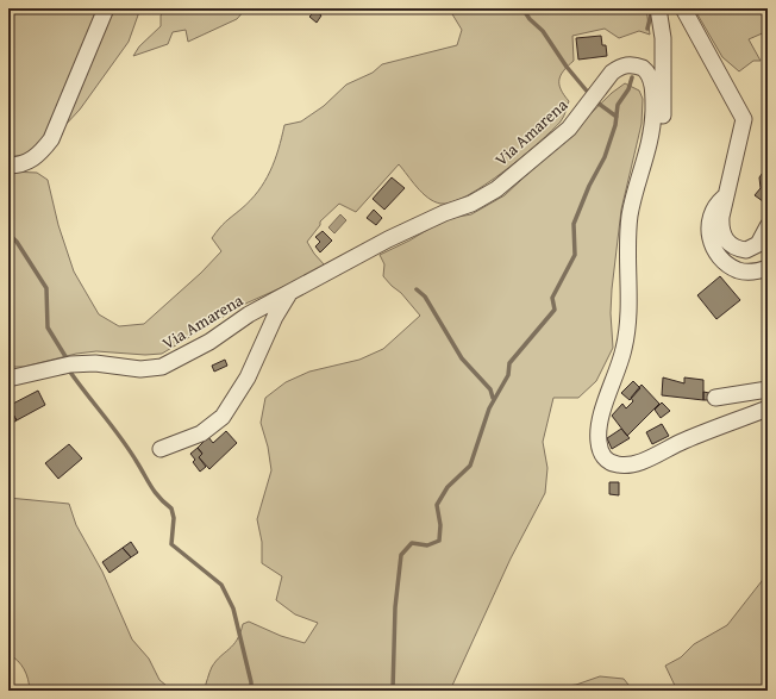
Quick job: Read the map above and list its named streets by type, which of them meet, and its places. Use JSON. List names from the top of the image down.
{
  "streets": {
    "street": ["Via Amarena"]
  }
}
